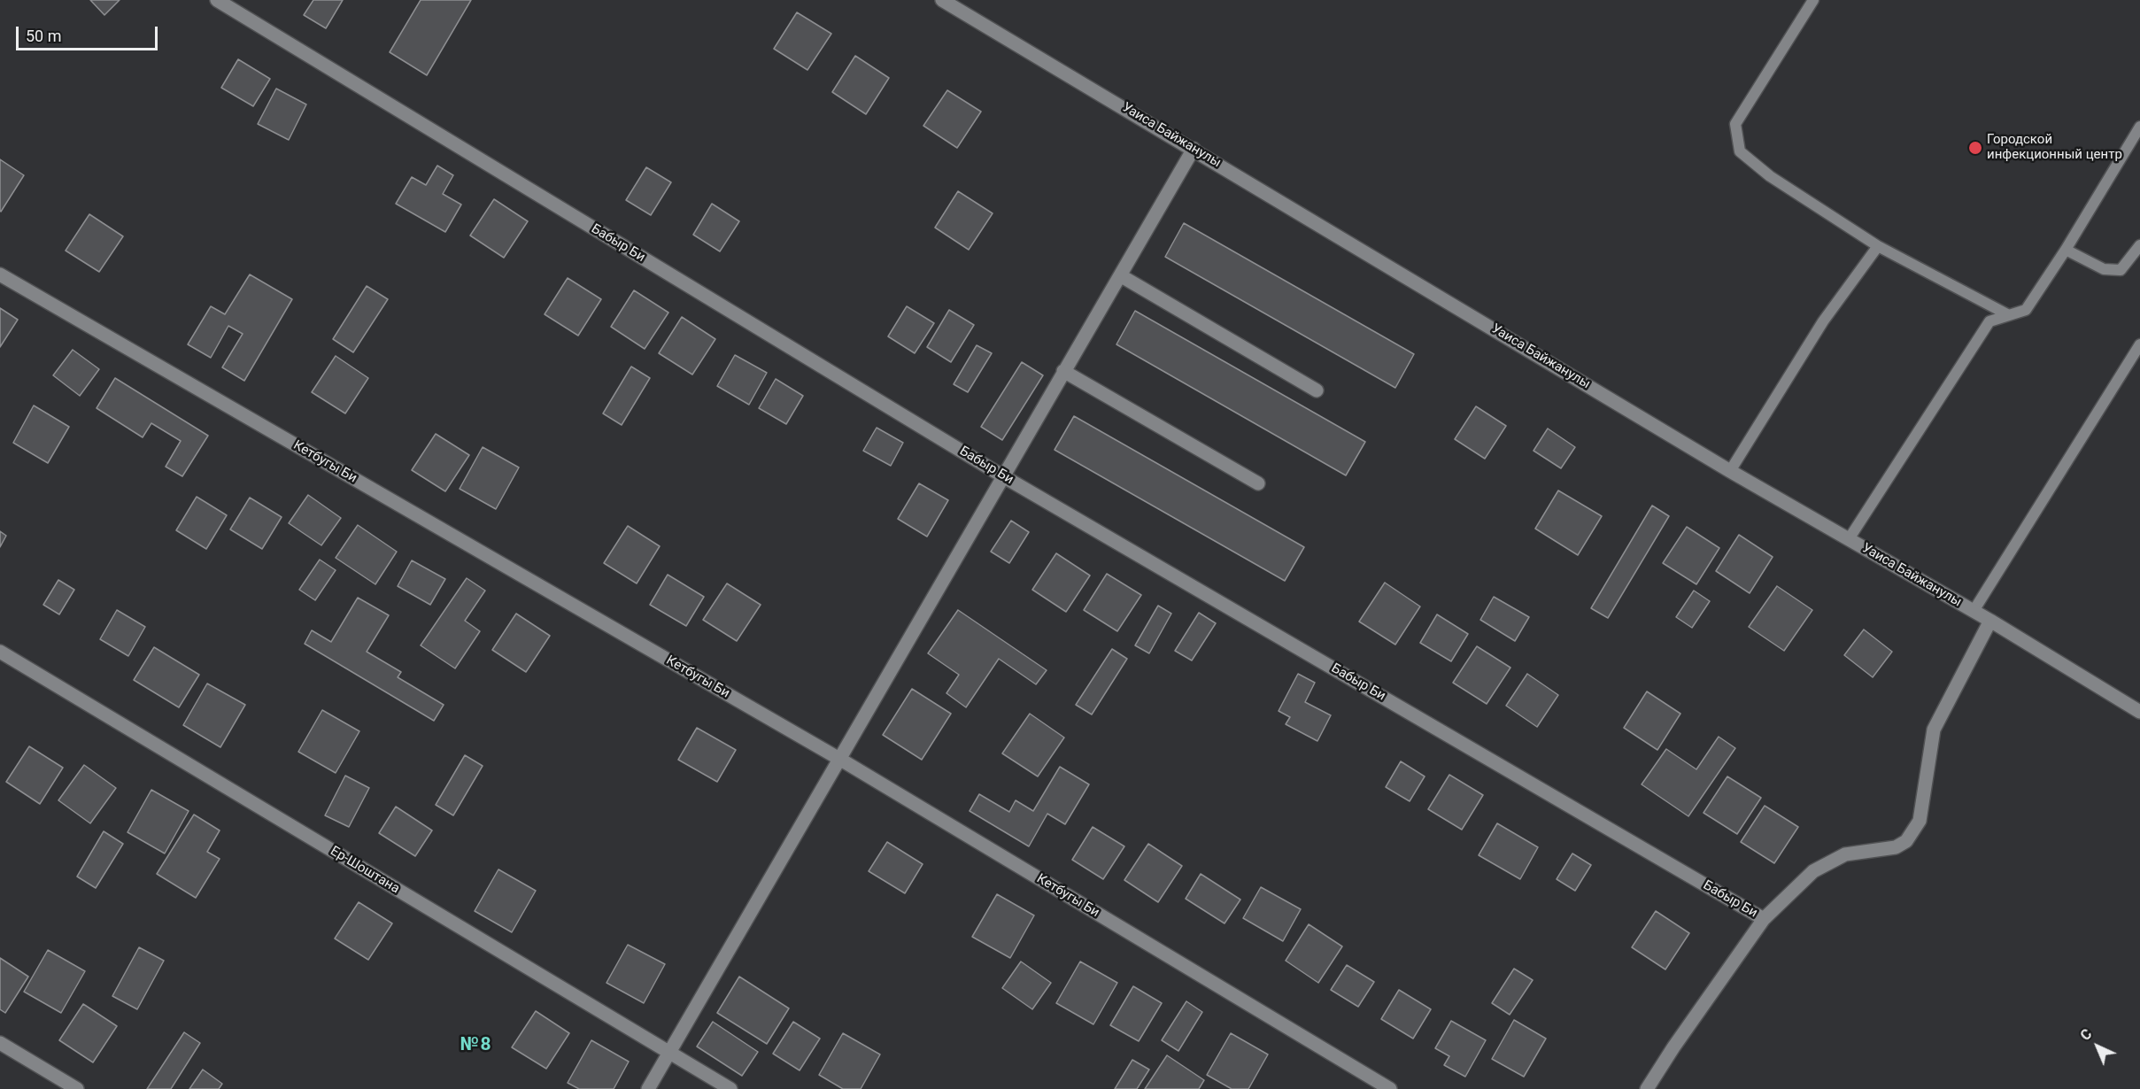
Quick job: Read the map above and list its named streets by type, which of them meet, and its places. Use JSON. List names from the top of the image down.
{
  "streets": {
    "street": [
      "Уаиса Байжанулы",
      "Бабыр Би",
      "Кетбугы Би",
      "Ер-Шоштана"
    ]
  },
  "districts": ["№8"],
  "places": ["Городской инфекционный центр"],
  "scale_bar": "50 m",
  "north": "top left"
}
